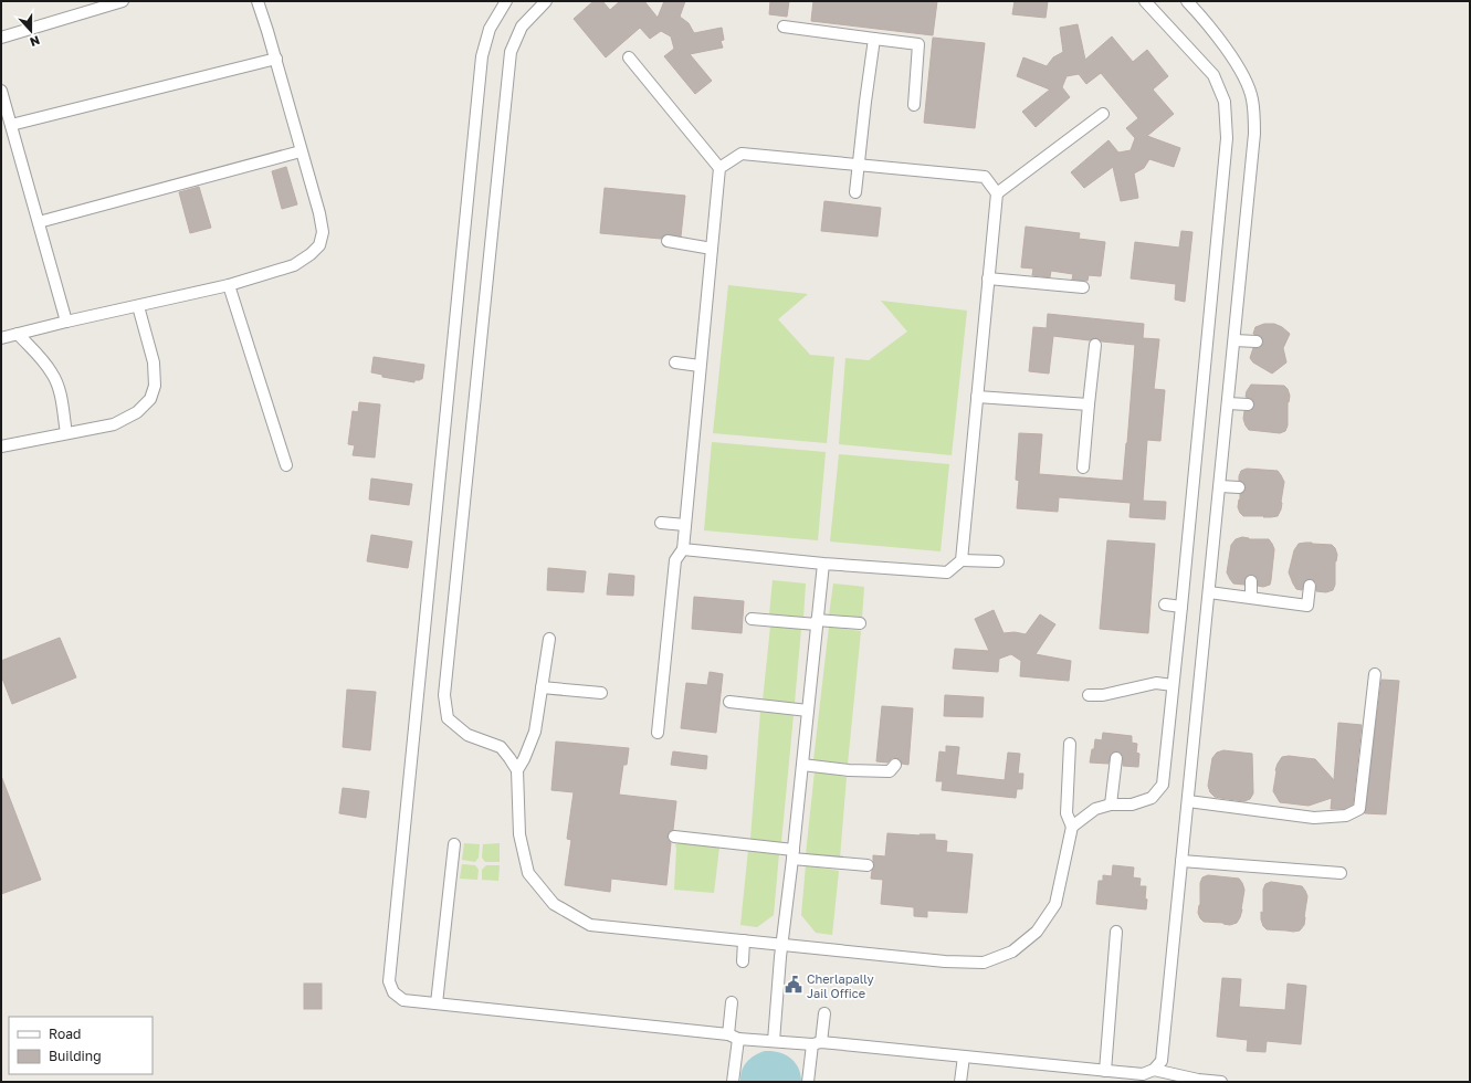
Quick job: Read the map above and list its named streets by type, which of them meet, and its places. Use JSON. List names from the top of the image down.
{
  "places": {
    "public building": ["Cherlapally Jail Office"]
  },
  "legend": ["Road", "Building"],
  "north": "bottom"
}
